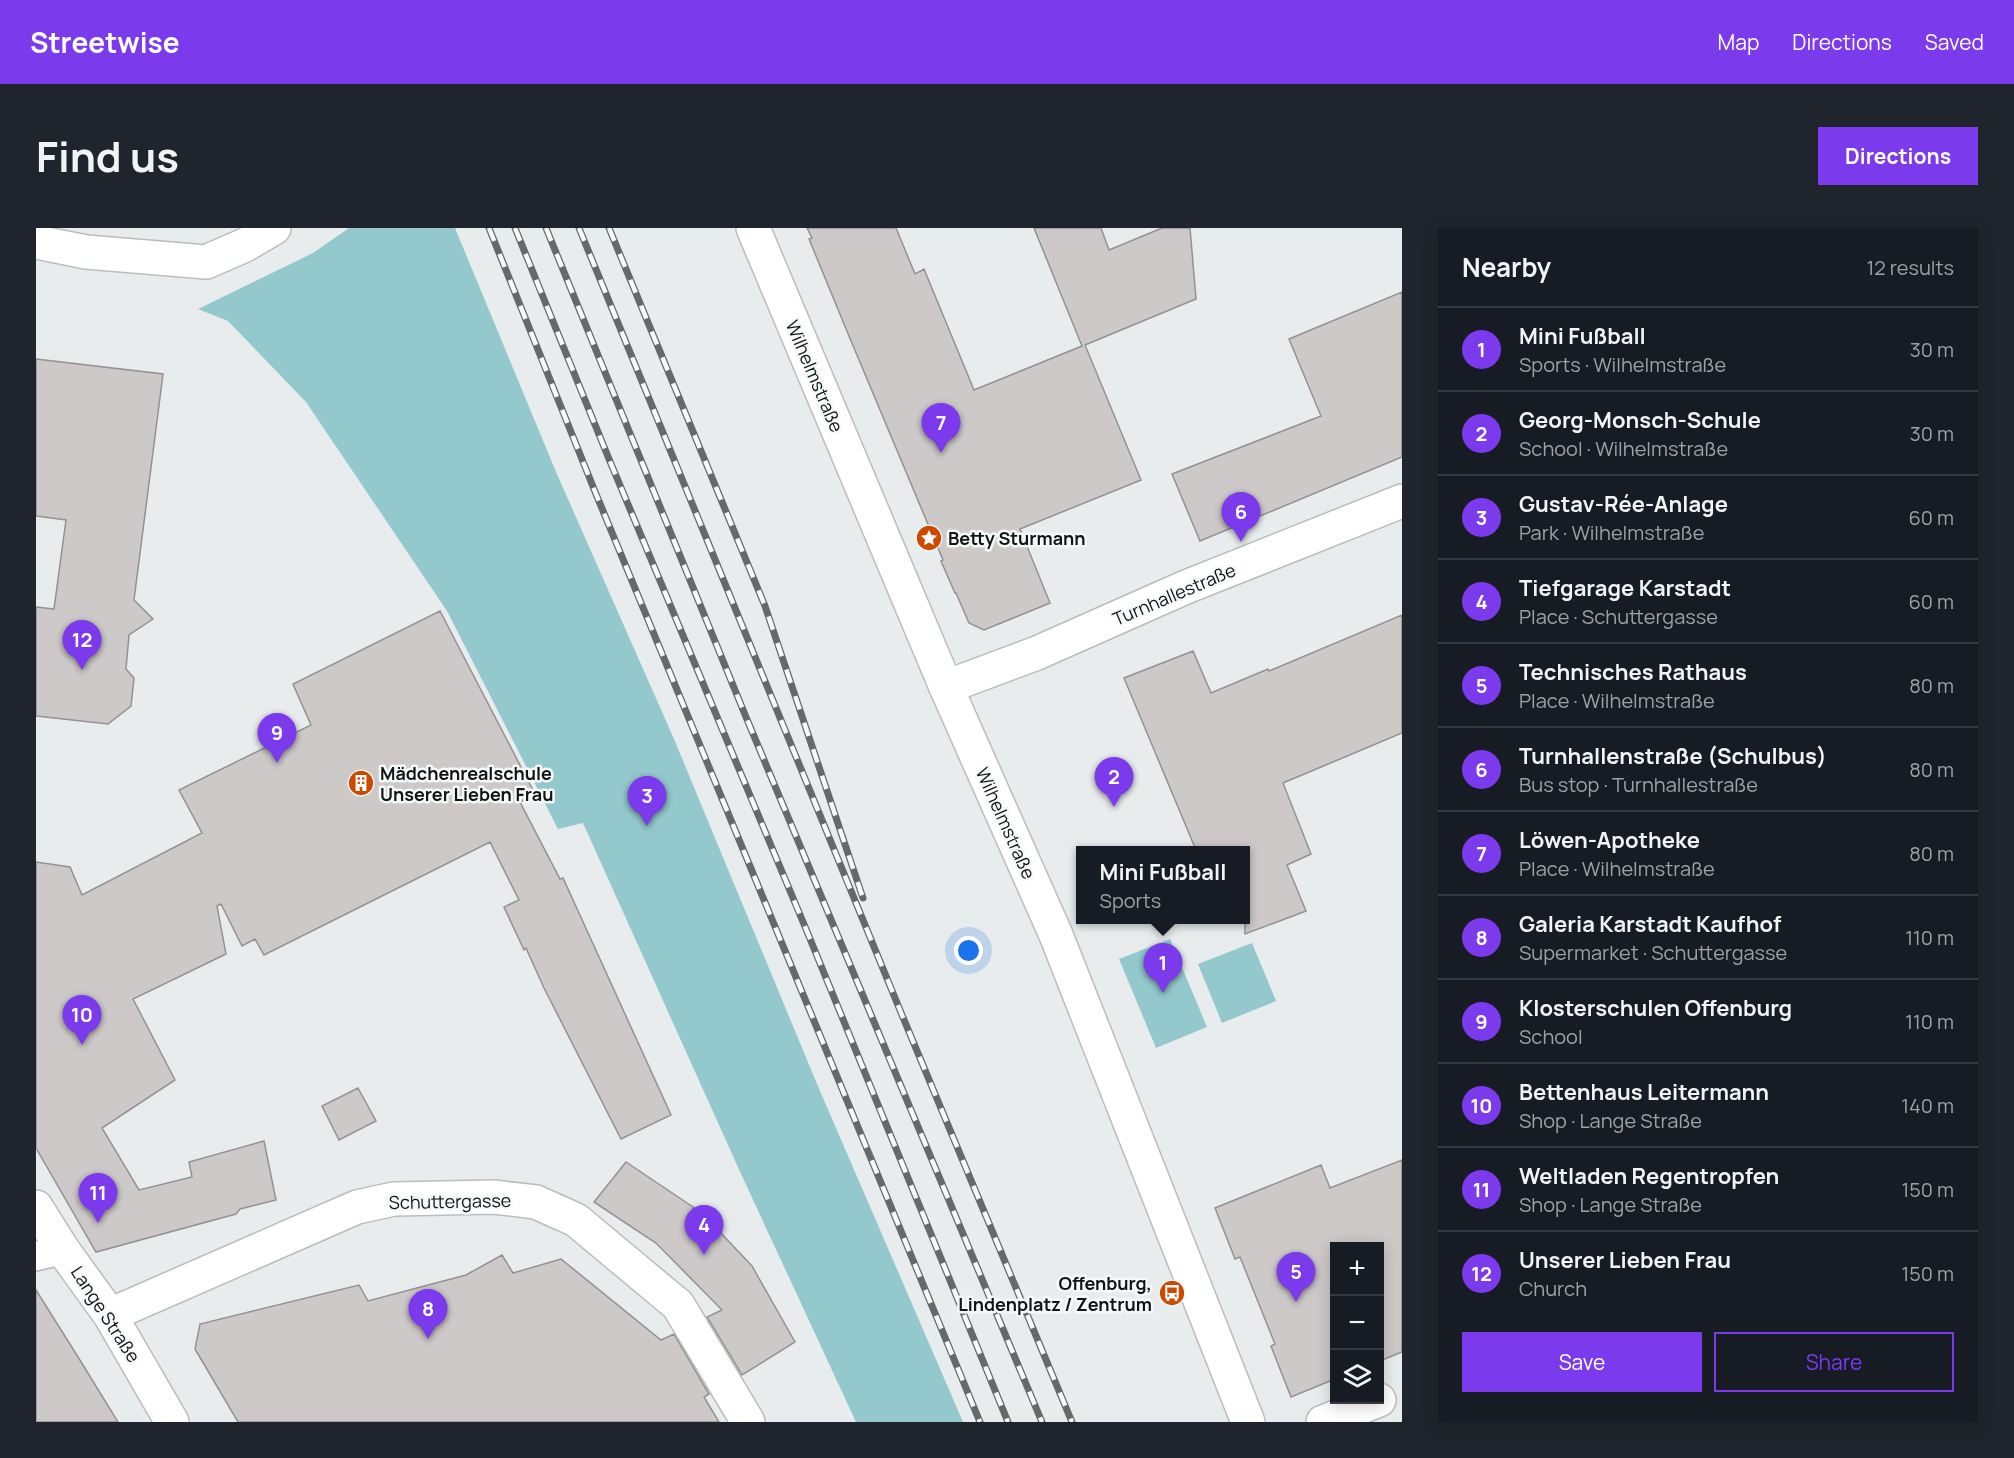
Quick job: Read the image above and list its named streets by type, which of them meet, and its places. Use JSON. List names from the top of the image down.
{
  "streets": {
    "street": [
      "Wilhelmstraße",
      "Turnhallestraße",
      "Schuttergasse",
      "Lange Straße"
    ]
  },
  "crossings": [
    ["Wilhelmstraße", "Turnhallestraße"],
    ["Schuttergasse", "Lange Straße"]
  ],
  "places": {
    "place": ["Betty Sturmann"],
    "building": ["Mädchenrealschule Unserer Lieben Frau"],
    "bus stop": ["Offenburg, Lindenplatz / Zentrum"]
  },
  "page": {
    "header": "Streetwise",
    "nav": ["Map", "Directions", "Saved"],
    "title": "Find us",
    "buttons": [
      "Directions",
      ["Save", "Share"]
    ],
    "heading": ["Nearby", "12 results"],
    "list": [
      {
        "mark": "1",
        "name": "Mini Fußball",
        "note": "Sports · Wilhelmstraße",
        "value": "30 m"
      },
      {
        "mark": "2",
        "name": "Georg-Monsch-Schule",
        "note": "School · Wilhelmstraße",
        "value": "30 m"
      },
      {
        "mark": "3",
        "name": "Gustav-Rée-Anlage",
        "note": "Park · Wilhelmstraße",
        "value": "60 m"
      },
      {
        "mark": "4",
        "name": "Tiefgarage Karstadt",
        "note": "Place · Schuttergasse",
        "value": "60 m"
      },
      {
        "mark": "5",
        "name": "Technisches Rathaus",
        "note": "Place · Wilhelmstraße",
        "value": "80 m"
      },
      {
        "mark": "6",
        "name": "Turnhallenstraße (Schulbus)",
        "note": "Bus stop · Turnhallestraße",
        "value": "80 m"
      },
      {
        "mark": "7",
        "name": "Löwen-Apotheke",
        "note": "Place · Wilhelmstraße",
        "value": "80 m"
      },
      {
        "mark": "8",
        "name": "Galeria Karstadt Kaufhof",
        "note": "Supermarket · Schuttergasse",
        "value": "110 m"
      },
      {
        "mark": "9",
        "name": "Klosterschulen Offenburg",
        "note": "School",
        "value": "110 m"
      },
      {
        "mark": "10",
        "name": "Bettenhaus Leitermann",
        "note": "Shop · Lange Straße",
        "value": "140 m"
      },
      {
        "mark": "11",
        "name": "Weltladen Regentropfen",
        "note": "Shop · Lange Straße",
        "value": "150 m"
      },
      {
        "mark": "12",
        "name": "Unserer Lieben Frau",
        "note": "Church",
        "value": "150 m"
      }
    ],
    "pins": [
      "7",
      "6",
      "12",
      "9",
      "2",
      "3",
      "1",
      "10",
      "11",
      "4",
      "5",
      "8"
    ],
    "popup": ["Mini Fußball", "Sports"],
    "map_buttons": ["+", "−"]
  }
}
